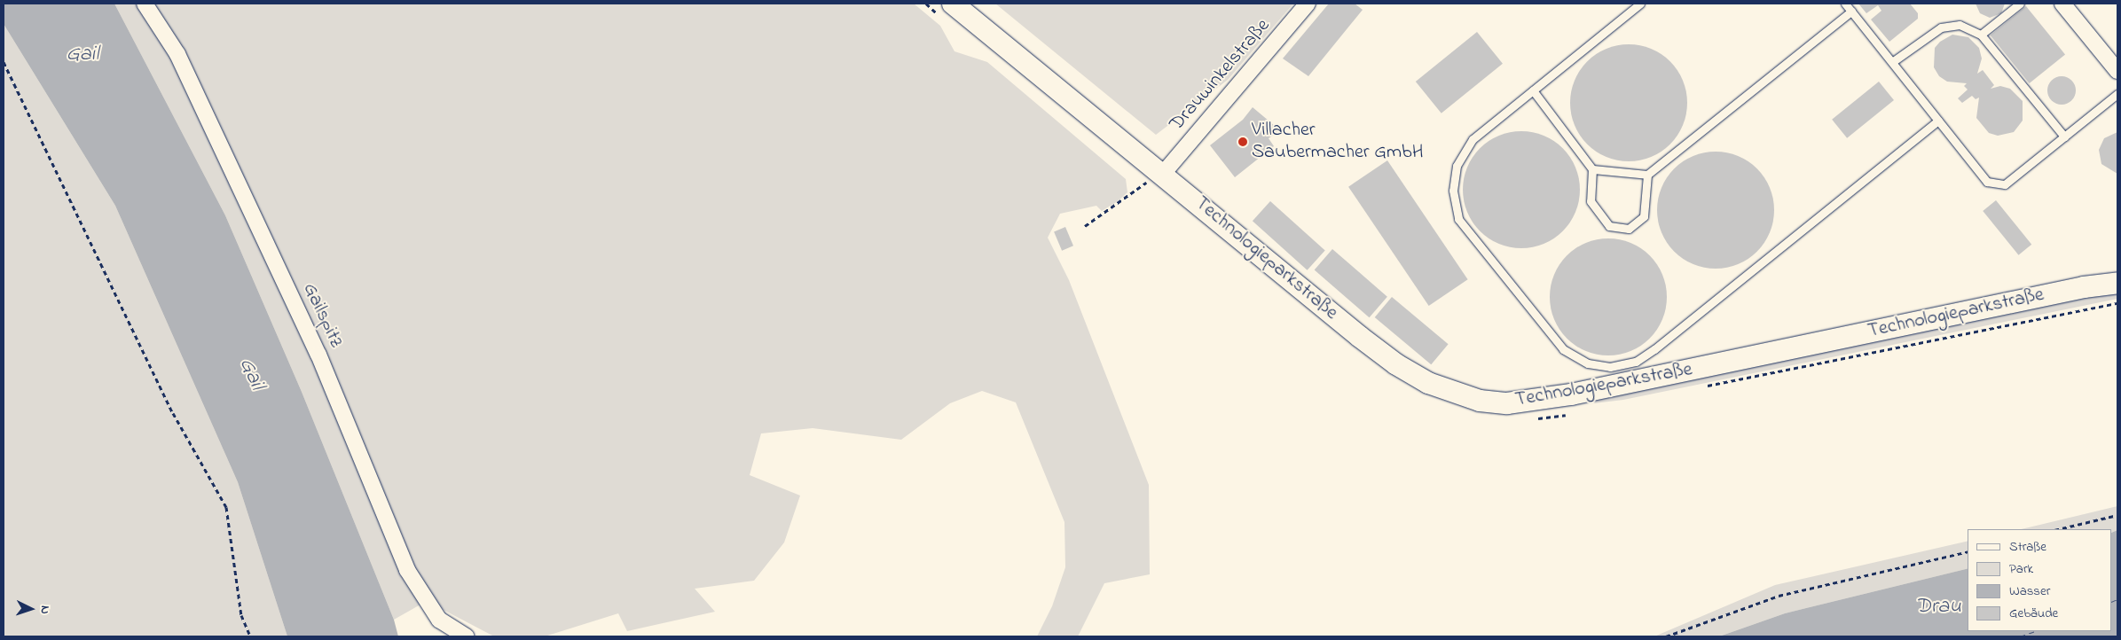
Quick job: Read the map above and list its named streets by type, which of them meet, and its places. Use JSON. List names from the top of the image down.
{
  "streets": {
    "street": ["Drauwinkelstraße", "Technologieparkstraße", "Gailspitz"]
  },
  "crossings": [
    ["Drauwinkelstraße", "Technologieparkstraße"]
  ],
  "water": ["Gail", "Drau"],
  "places": ["Villacher Saubermacher GmbH"],
  "legend": [
    "Straße",
    "Park",
    "Wasser",
    "Gebäude"
  ],
  "north": "right"
}
